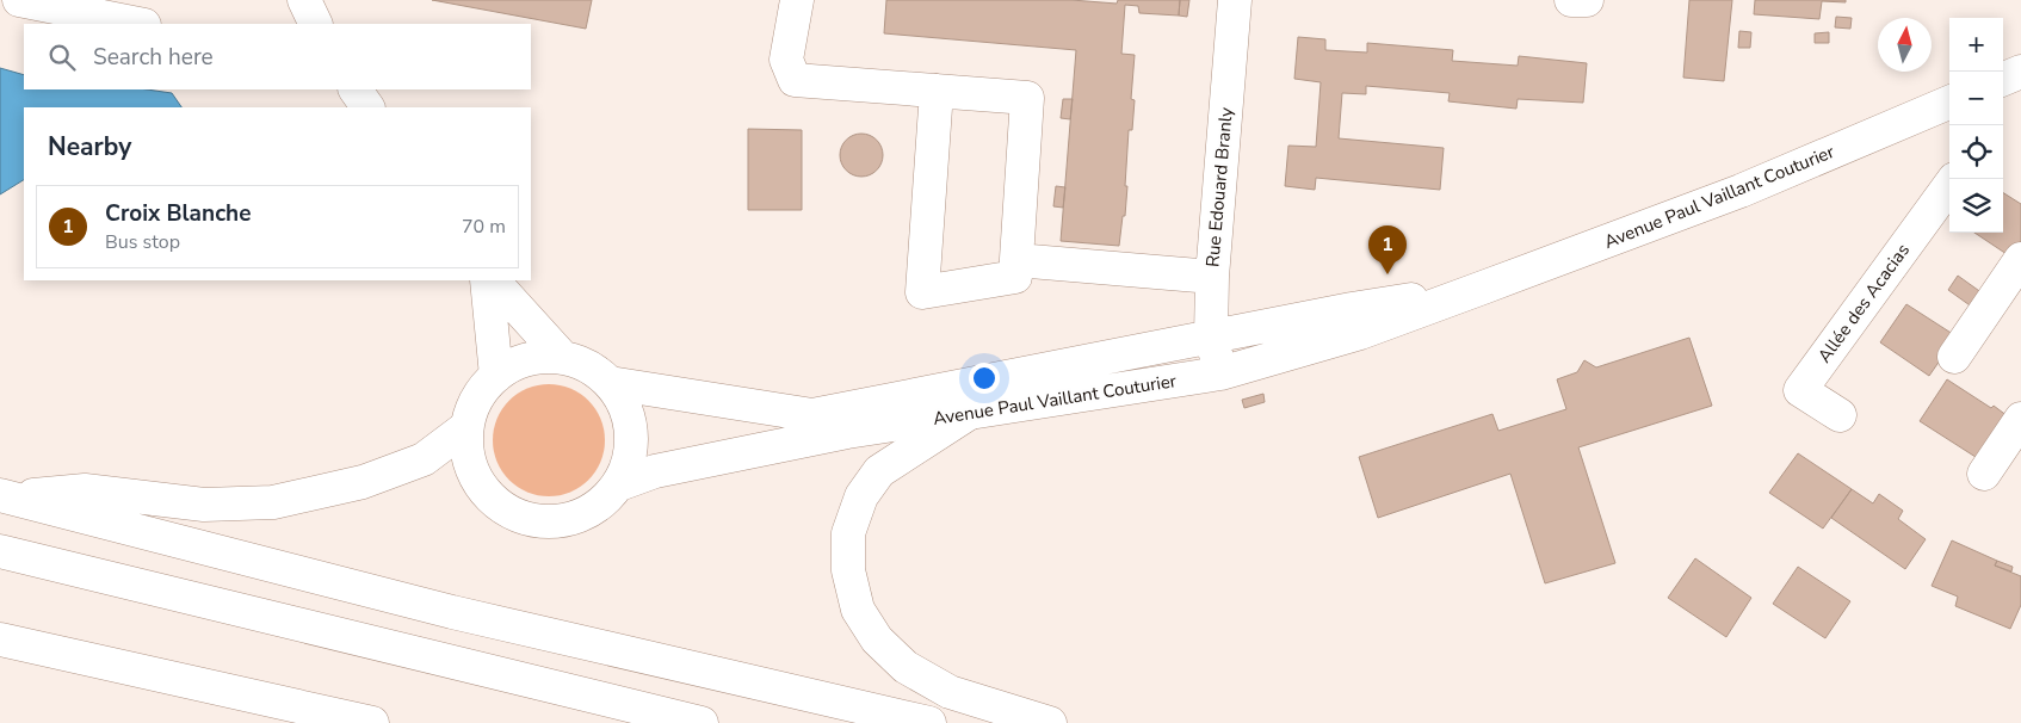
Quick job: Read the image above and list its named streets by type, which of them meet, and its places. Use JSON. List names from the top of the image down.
{
  "streets": {
    "main road": ["Rue Edouard Branly", "Avenue Paul Vaillant Couturier", "Allée des Acacias"]
  },
  "crossings": [
    ["Rue Edouard Branly", "Avenue Paul Vaillant Couturier"]
  ],
  "north": "top",
  "page": {
    "map_buttons": ["+", "−"],
    "search": "Search here",
    "heading": "Nearby",
    "list": [
      {
        "mark": "1",
        "name": "Croix Blanche",
        "note": "Bus stop",
        "value": "70 m"
      }
    ],
    "pins": "1"
  }
}
